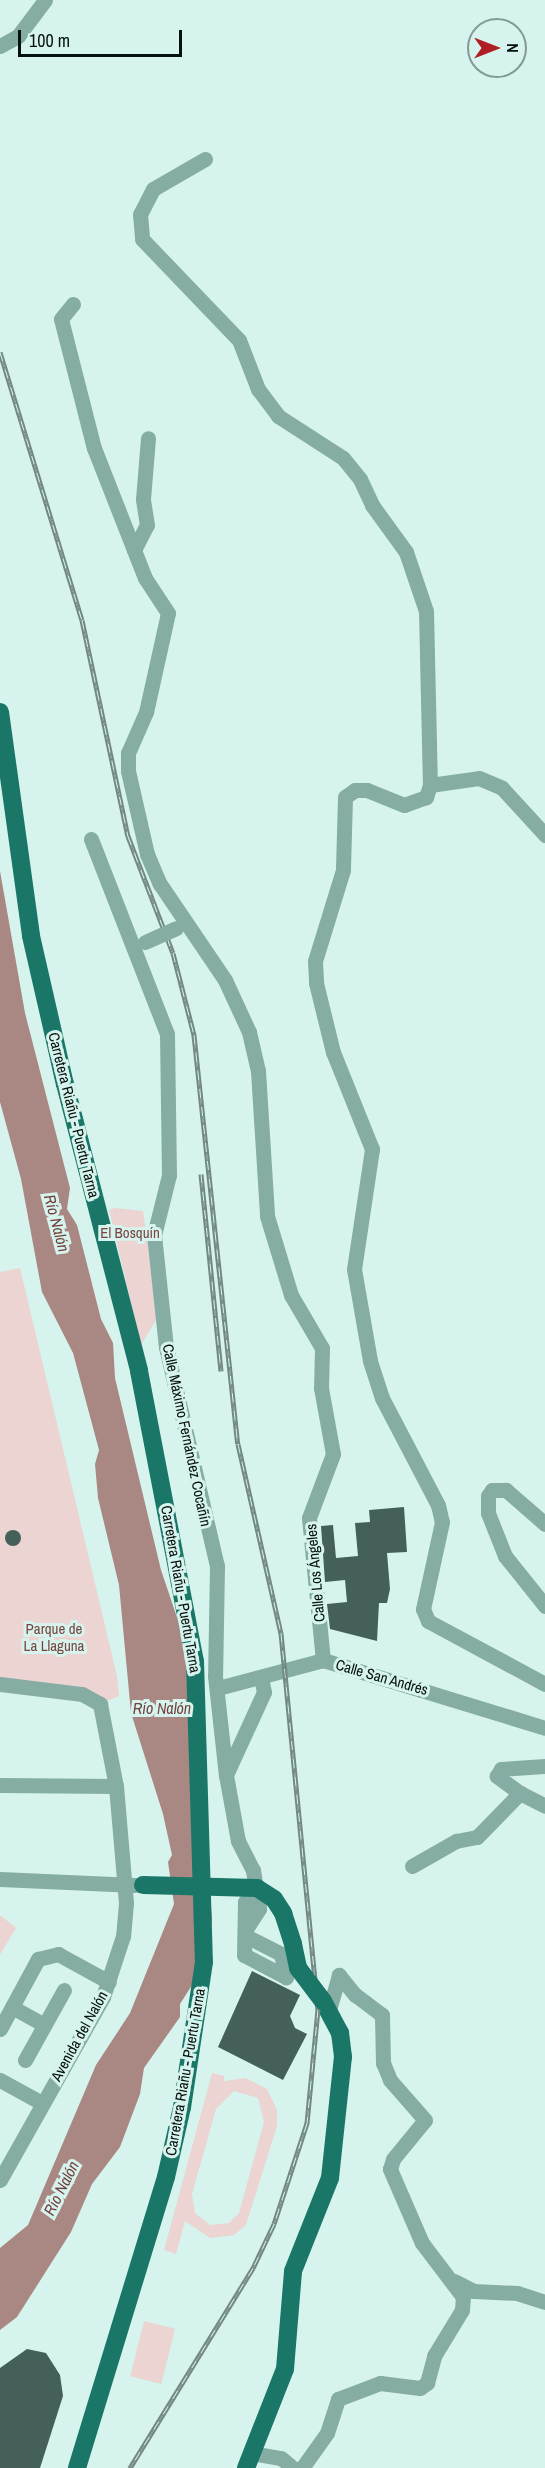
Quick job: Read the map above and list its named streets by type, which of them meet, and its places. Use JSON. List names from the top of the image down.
{
  "streets": {
    "main road": ["Carretera Riañu - Puertu Tarna"],
    "street": [
      "Calle Máximo Fernández Cocañín",
      "Calle Los Ángeles",
      "Calle San Andrés",
      "Avenida del Nalón"
    ]
  },
  "crossings": [
    ["Calle Máximo Fernández Cocañín", "Calle San Andrés"],
    ["Calle Los Ángeles", "Calle San Andrés"]
  ],
  "water": ["Río Nalón"],
  "parks": ["El Bosquín", "Parque de La Llaguna"],
  "scale_bar": "100 m",
  "north": "right"
}
